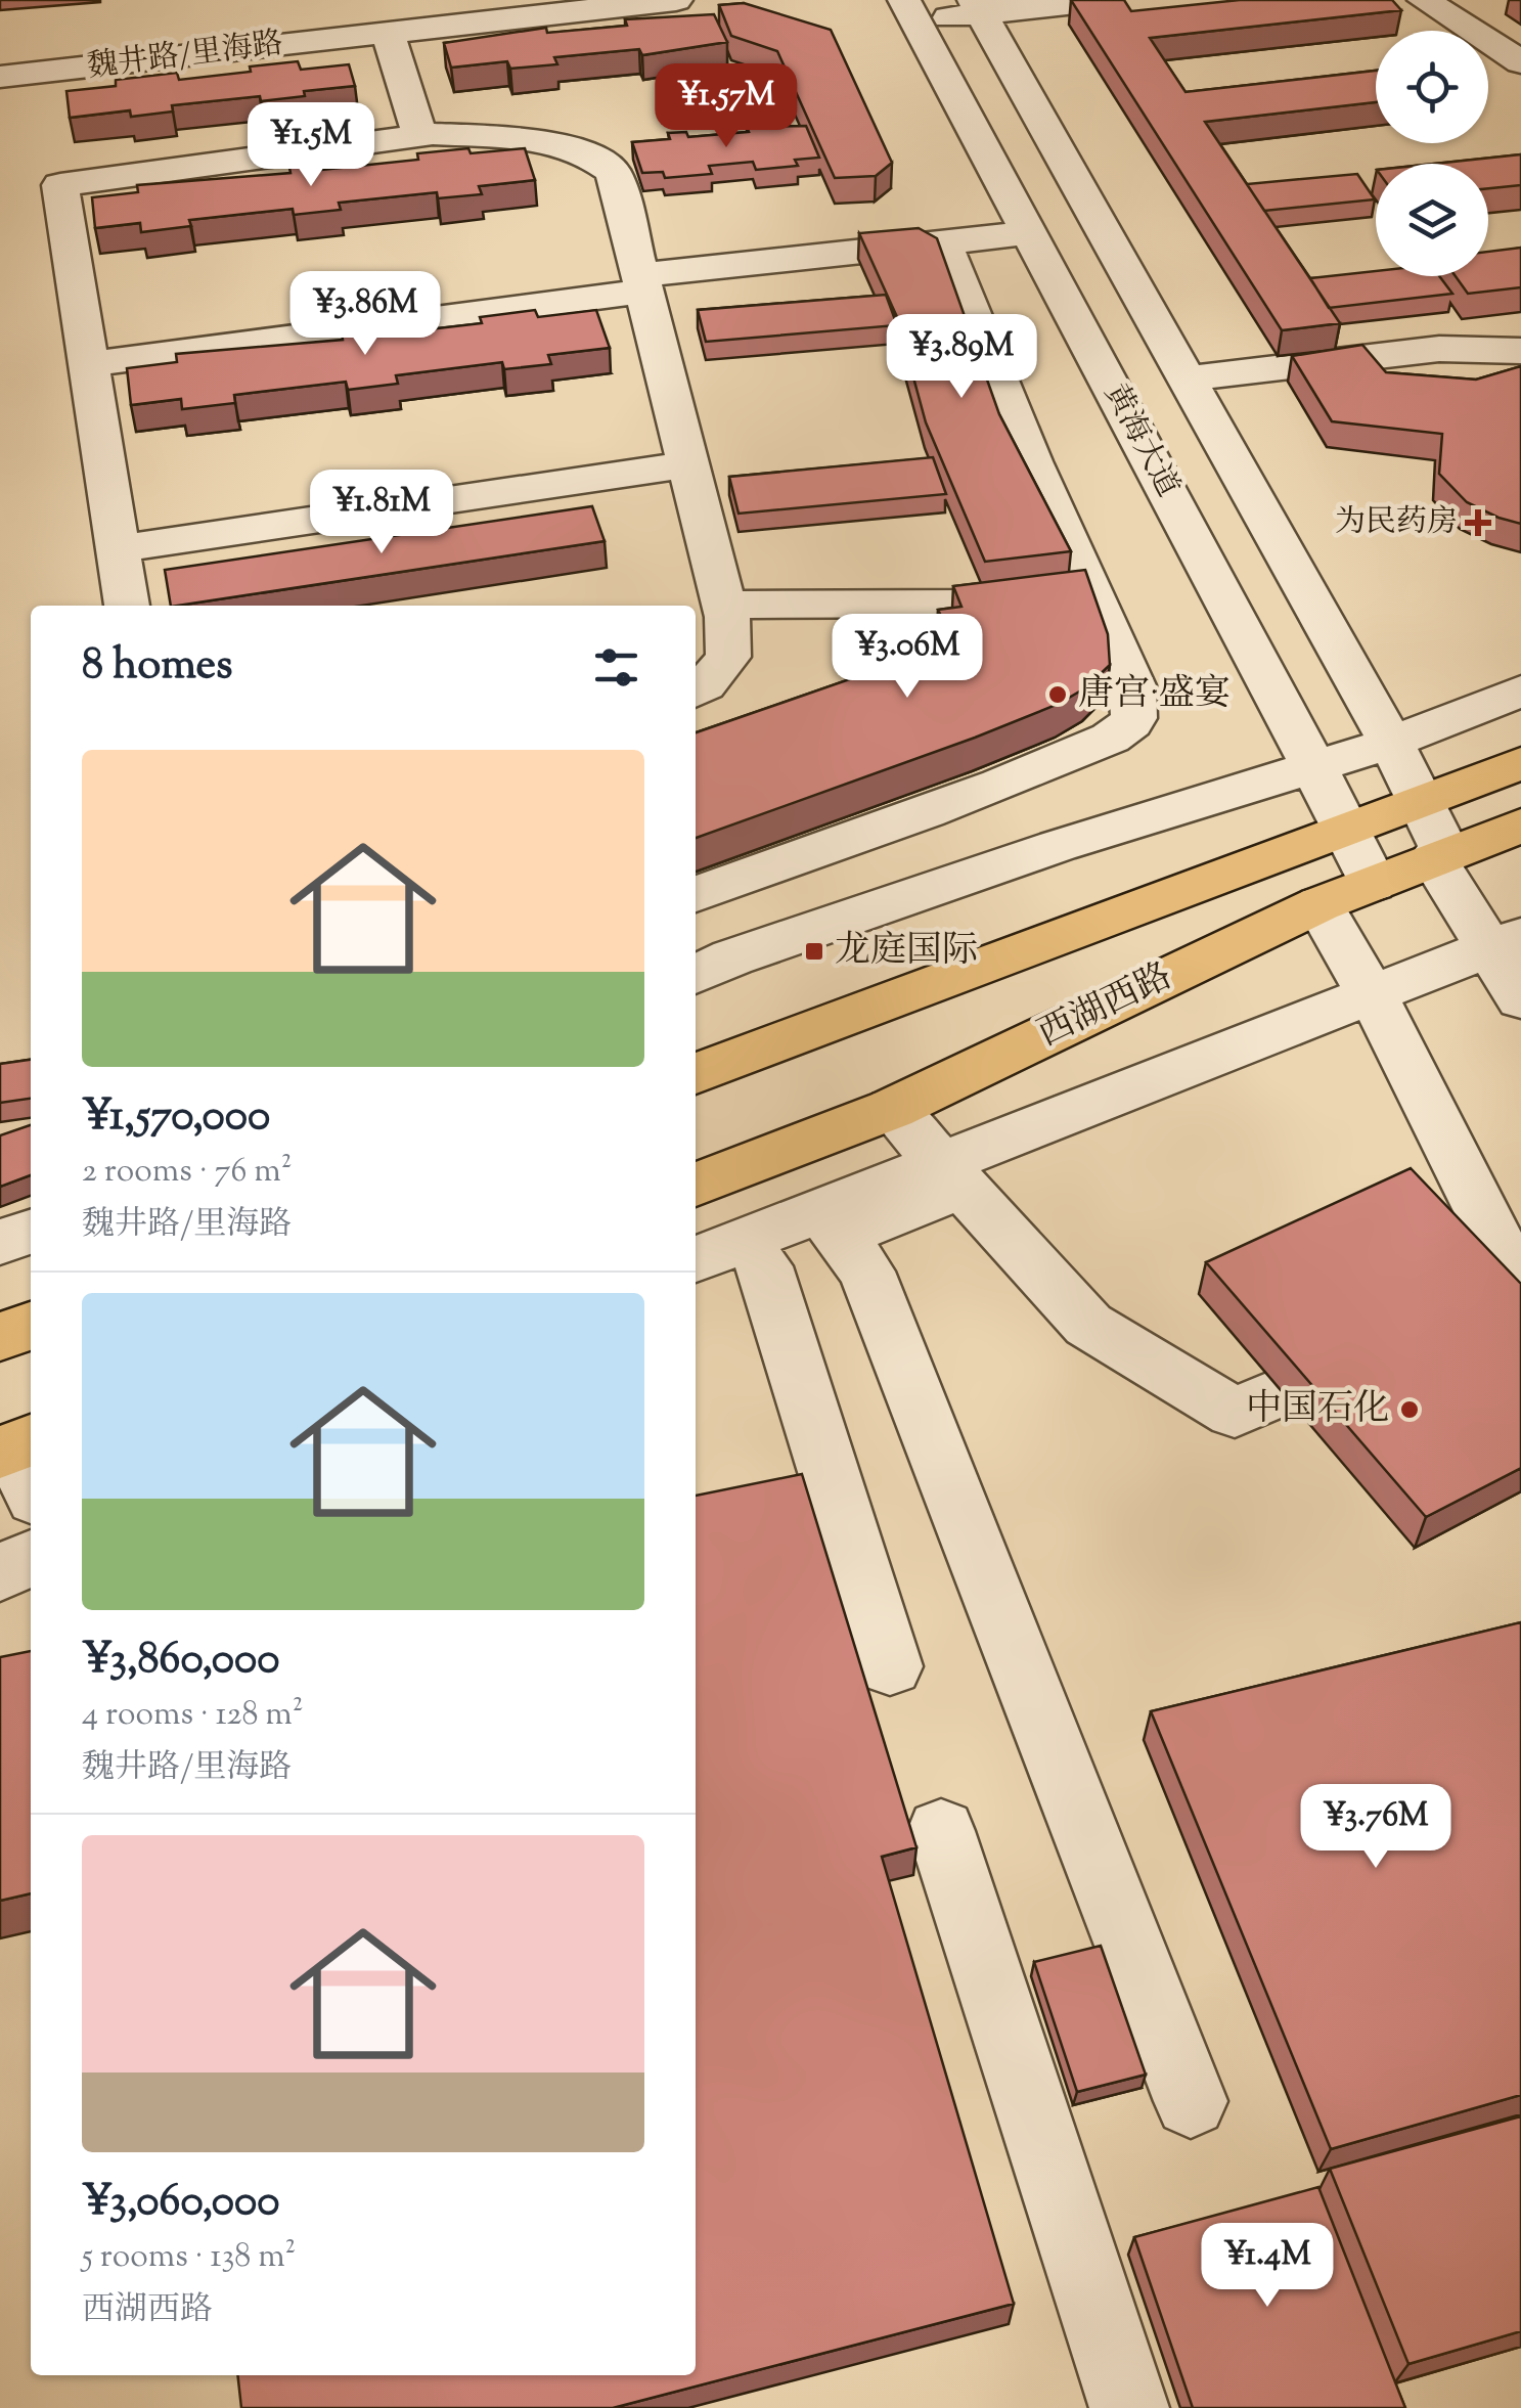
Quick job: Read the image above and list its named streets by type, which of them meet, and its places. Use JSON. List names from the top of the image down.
{
  "streets": {
    "main road": ["西湖西路"],
    "street": ["魏井路/里海路", "黄海大道"]
  },
  "crossings": [
    ["黄海大道", "西湖西路"]
  ],
  "places": {
    "health": ["为民药房"],
    "other": ["唐宫·盛宴", "中国石化"],
    "transit": ["龙庭国际"]
  },
  "page": {
    "price": [
      "¥1.57M",
      "¥1.5M",
      "¥3.86M",
      "¥3.89M",
      "¥1.81M",
      "¥3.06M",
      "¥3.76M",
      "¥1.4M"
    ],
    "heading": "8 homes",
    "list": [
      {
        "name": "¥1,570,000",
        "note": "2 rooms · 76 m² · 魏井路/里海路"
      },
      {
        "name": "¥3,860,000",
        "note": "4 rooms · 128 m² · 魏井路/里海路"
      },
      {
        "name": "¥3,060,000",
        "note": "5 rooms · 138 m² · 西湖西路"
      }
    ]
  }
}
